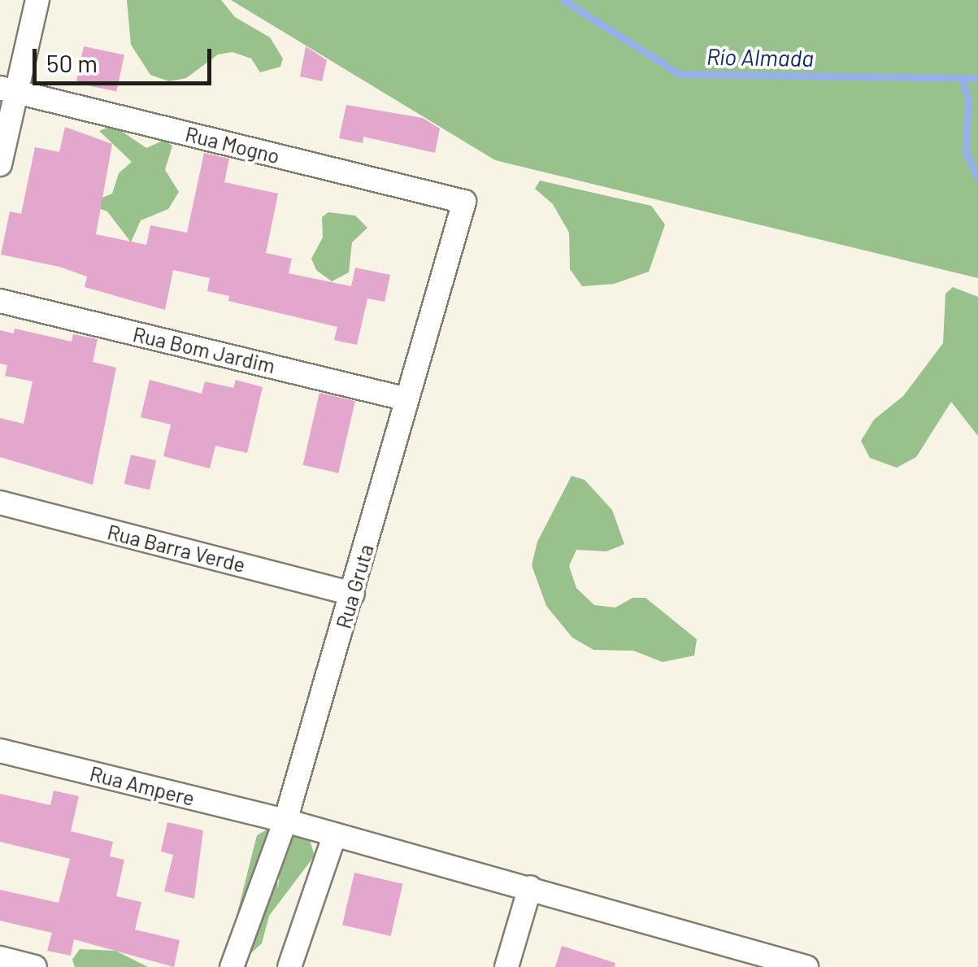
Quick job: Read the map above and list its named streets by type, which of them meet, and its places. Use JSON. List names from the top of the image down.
{
  "streets": {
    "street": [
      "Rua Mogno",
      "Rua Bom Jardim",
      "Rua Barra Verde",
      "Rua Gruta",
      "Rua Ampere"
    ]
  },
  "crossings": [
    ["Rua Mogno", "Rua Gruta"],
    ["Rua Bom Jardim", "Rua Gruta"],
    ["Rua Barra Verde", "Rua Gruta"],
    ["Rua Gruta", "Rua Ampere"]
  ],
  "water": ["Río Almada"],
  "scale_bar": "50 m"
}
